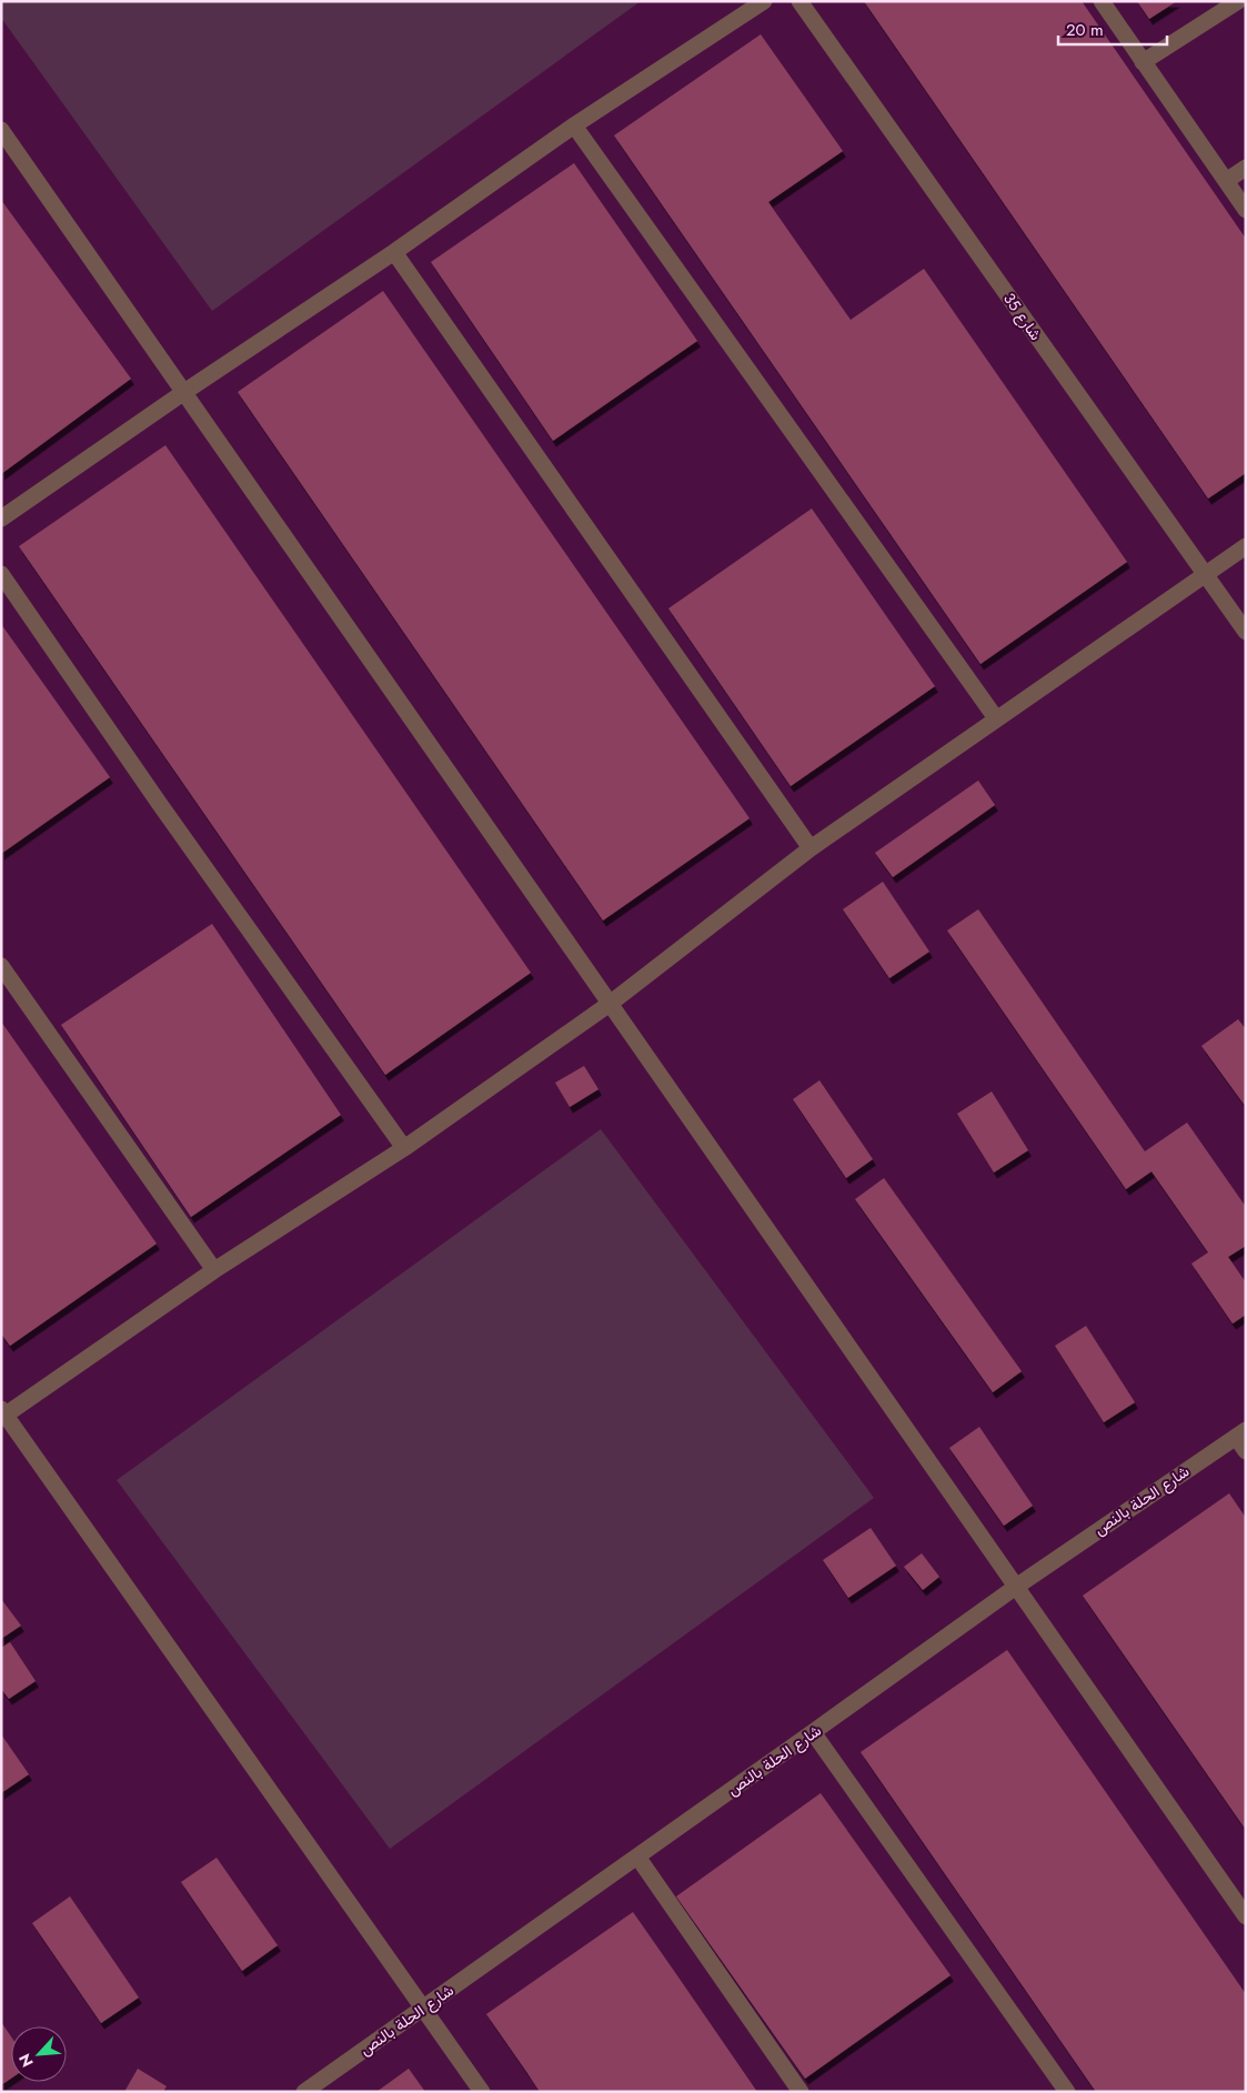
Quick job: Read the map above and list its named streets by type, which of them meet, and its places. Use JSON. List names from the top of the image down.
{
  "streets": {
    "street": ["شارع 35", "شارع الحلة بالنص"]
  },
  "scale_bar": "20 m",
  "north": "bottom left"
}
